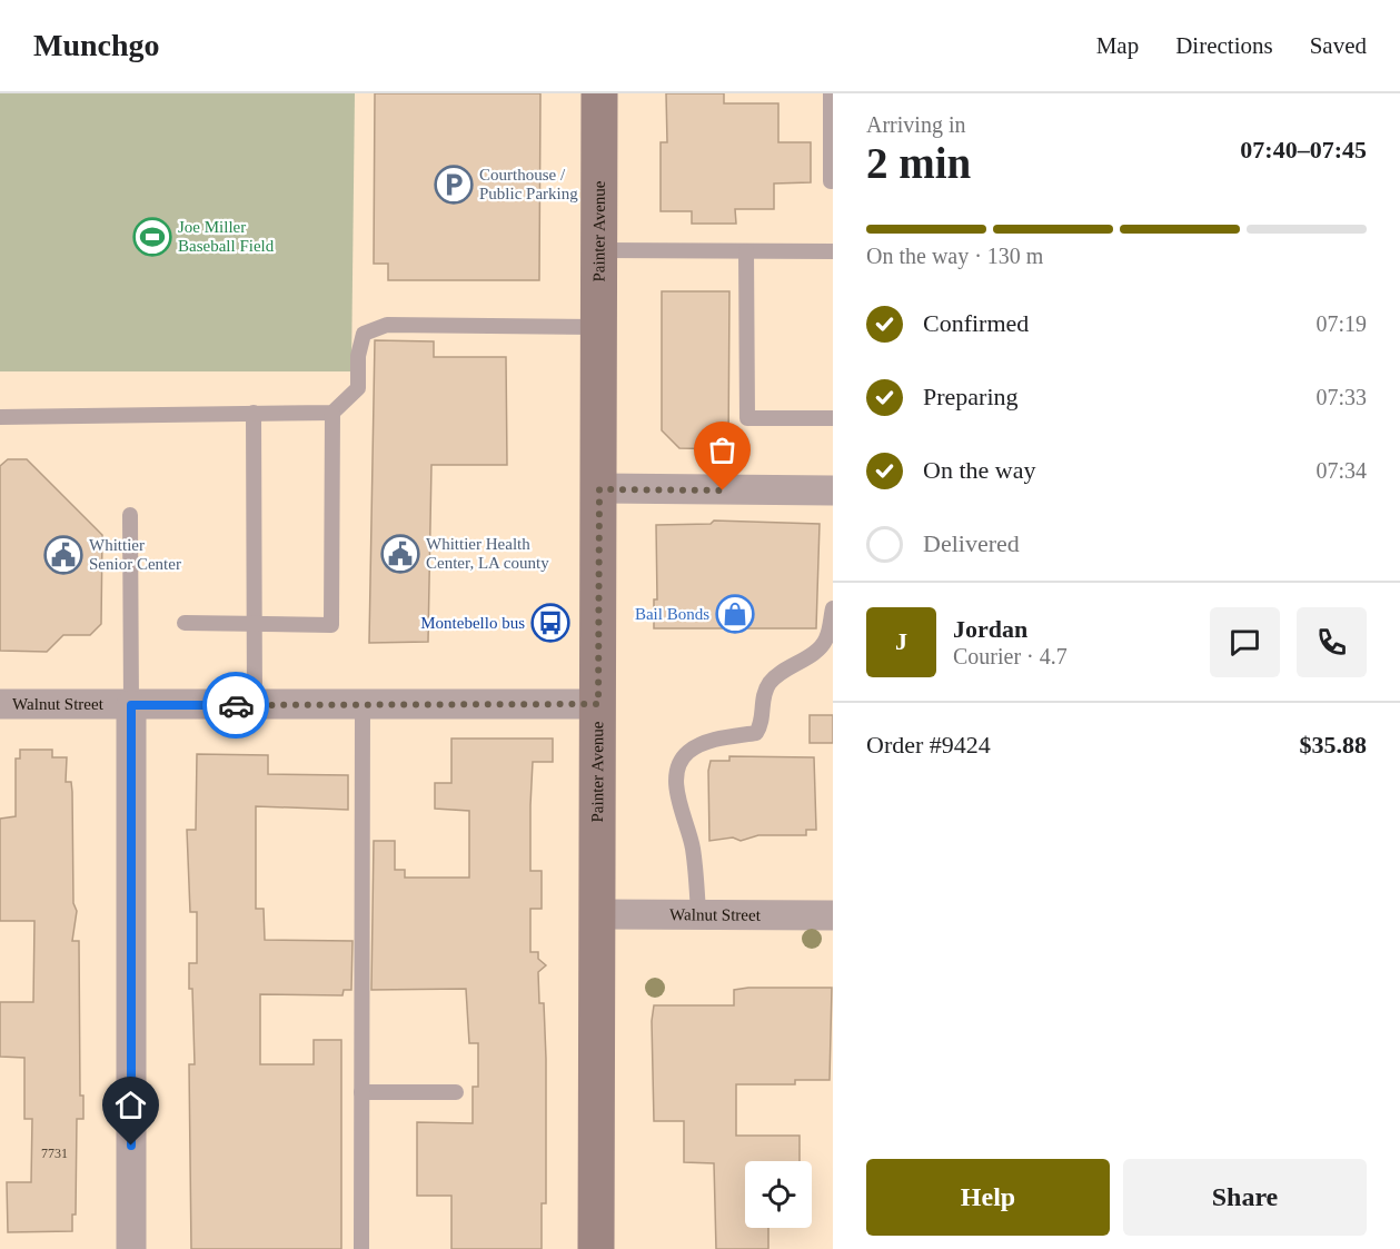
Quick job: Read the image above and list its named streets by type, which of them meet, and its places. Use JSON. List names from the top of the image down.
{
  "streets": {
    "main road": ["Painter Avenue"],
    "street": ["Walnut Street"]
  },
  "crossings": [
    ["Painter Avenue", "Walnut Street"]
  ],
  "places": {
    "parking": ["Courthouse / Public Parking"],
    "sports": ["Joe Miller Baseball Field"],
    "public building": ["Whittier Health Center, LA county", "Whittier Senior Center"],
    "shop": ["Bail Bonds"],
    "bus stop": ["Montebello bus"]
  },
  "house_numbers": ["7731"],
  "page": {
    "header": "Munchgo",
    "nav": ["Map", "Directions", "Saved"],
    "heading": ["2 min", "Arriving in", "07:40–07:45"],
    "panel": [
      "Jordan",
      "Courier · 4.7",
      "Order #9424",
      "$35.88"
    ],
    "bar": "On the way · 130 m",
    "list": [
      ["Confirmed", "07:19"],
      ["Preparing", "07:33"],
      ["On the way", "07:34"],
      "Delivered"
    ],
    "round": "J",
    "buttons": ["Help", "Share"]
  }
}
